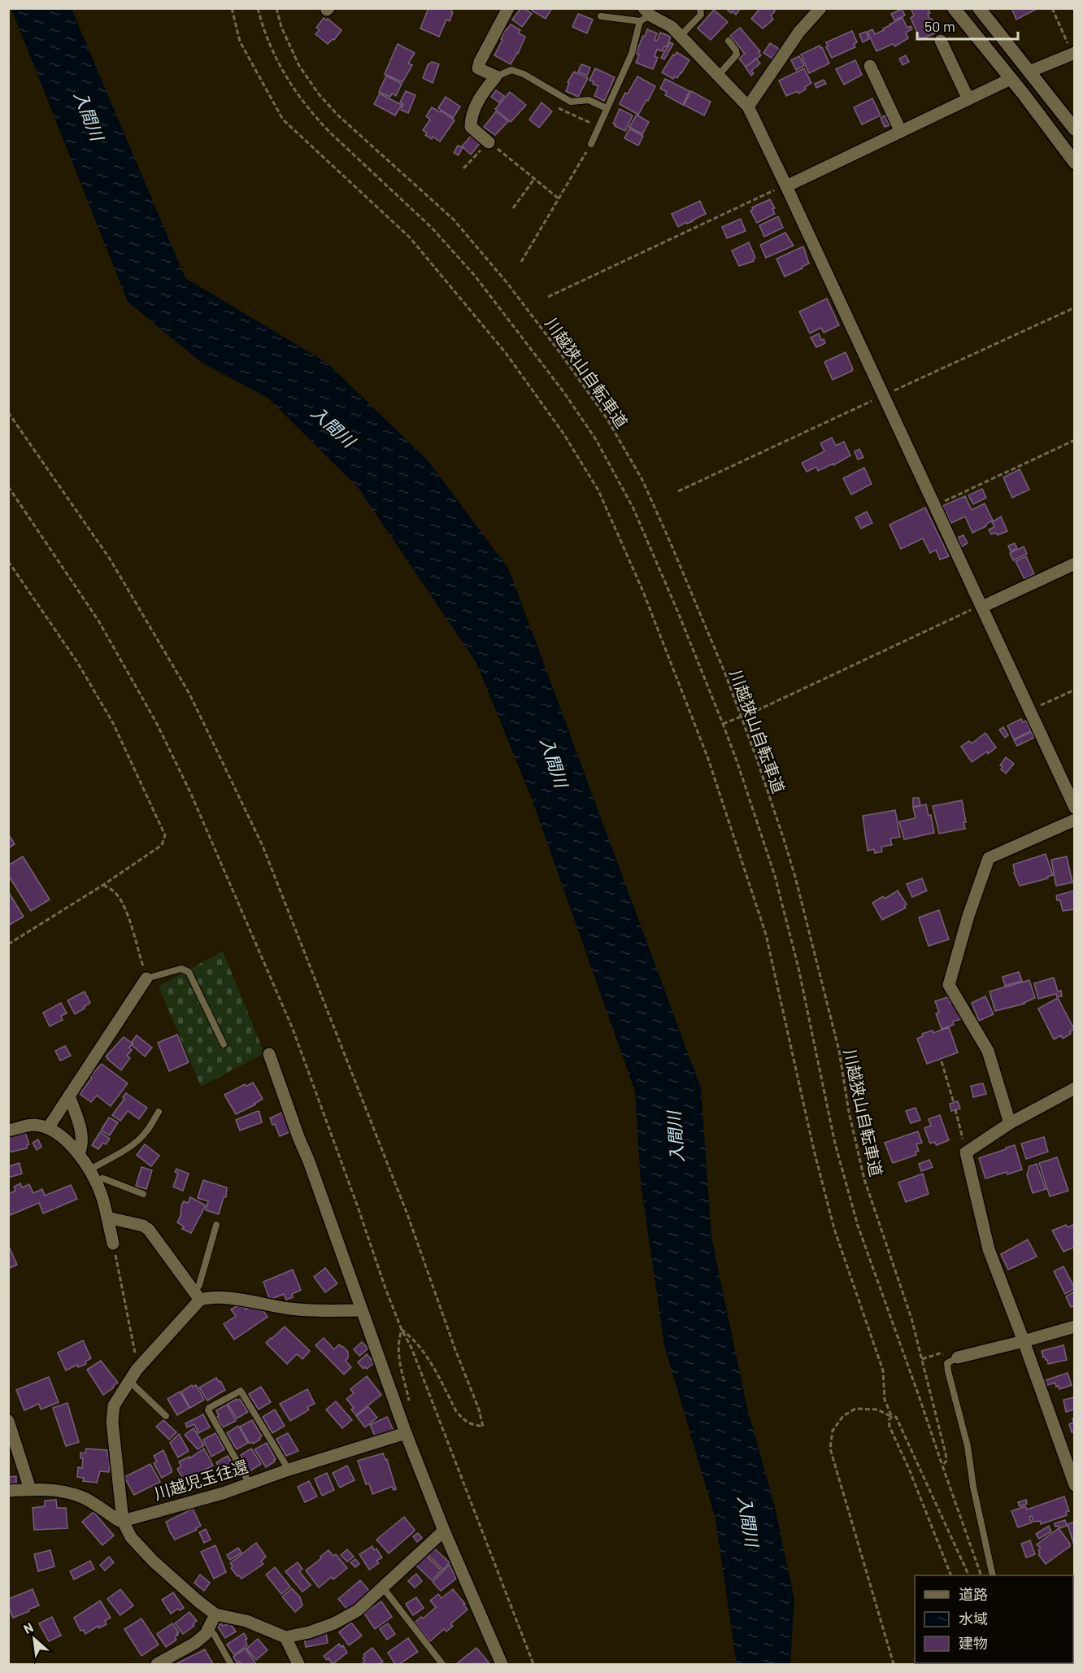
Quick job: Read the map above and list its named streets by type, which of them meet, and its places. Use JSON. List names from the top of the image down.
{
  "streets": {
    "street": ["川越児玉往還"],
    "path": ["川越狭山自転車道"]
  },
  "water": ["入間川"],
  "legend": ["道路", "水域", "建物"],
  "scale_bar": "50 m",
  "north": "top left"
}
